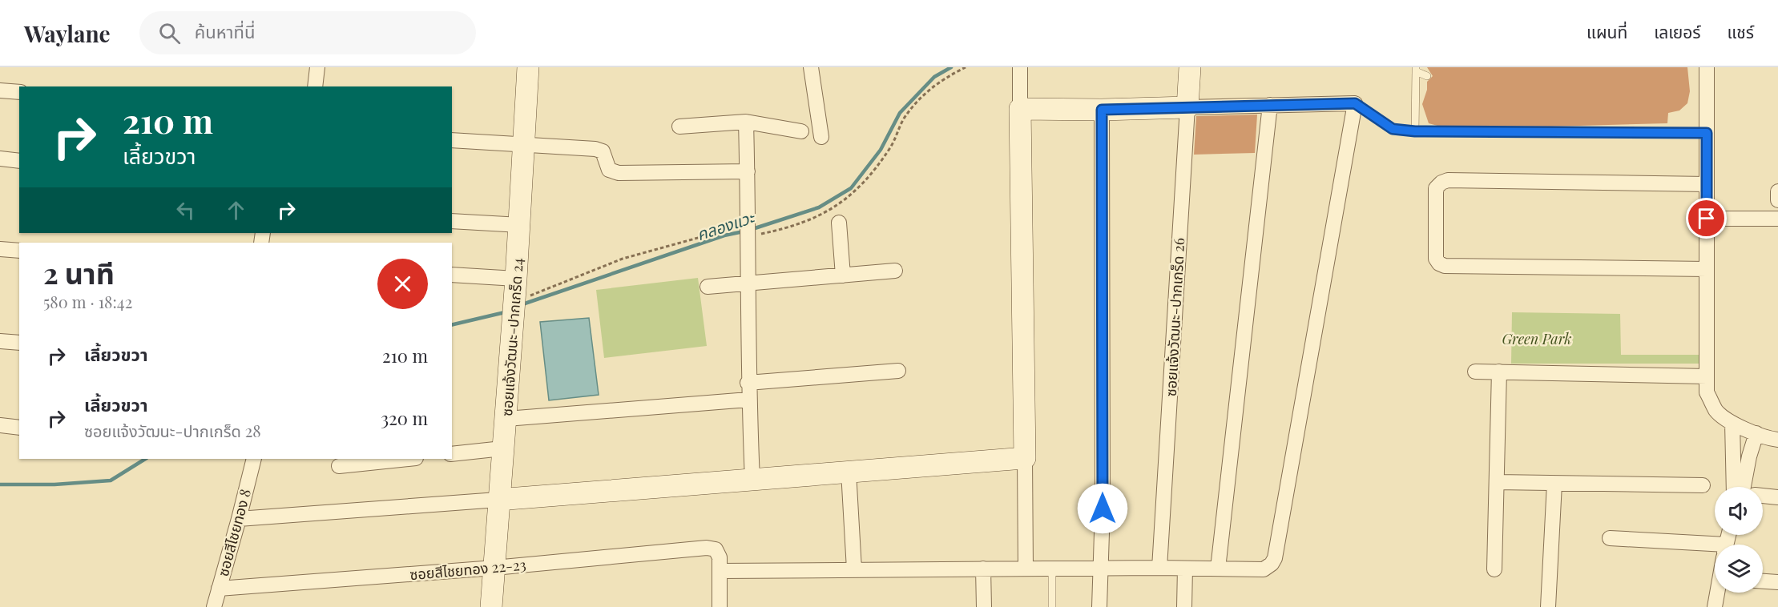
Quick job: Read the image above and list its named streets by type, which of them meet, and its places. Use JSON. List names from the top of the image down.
{
  "streets": {
    "street": [
      "ซอยแจ้งวัฒนะ-ปากเกร็ด 26",
      "ซอยแจ้งวัฒนะ-ปากเกร็ด 24",
      "ซอยสีไชยทอง 8",
      "ซอยสีไชยทอง 22-23"
    ]
  },
  "crossings": [
    ["ซอยแจ้งวัฒนะ-ปากเกร็ด 24", "ซอยสีไชยทอง 22-23"],
    ["ซอยสีไชยทอง 8", "ซอยสีไชยทอง 22-23"]
  ],
  "water": ["คลองแวะ"],
  "parks": ["Green Park"],
  "page": {
    "header": "Waylane",
    "search": "ค้นหาที่นี่",
    "nav": ["แผนที่", "เลเยอร์", "แชร์"],
    "turn": ["210 m", "เลี้ยวขวา"],
    "heading": ["2 นาที", "580 m · 18:42"],
    "list": [
      {
        "name": "เลี้ยวขวา",
        "value": "210 m"
      },
      {
        "name": "เลี้ยวขวา",
        "note": "ซอยแจ้งวัฒนะ-ปากเกร็ด 28",
        "value": "320 m"
      }
    ]
  }
}
